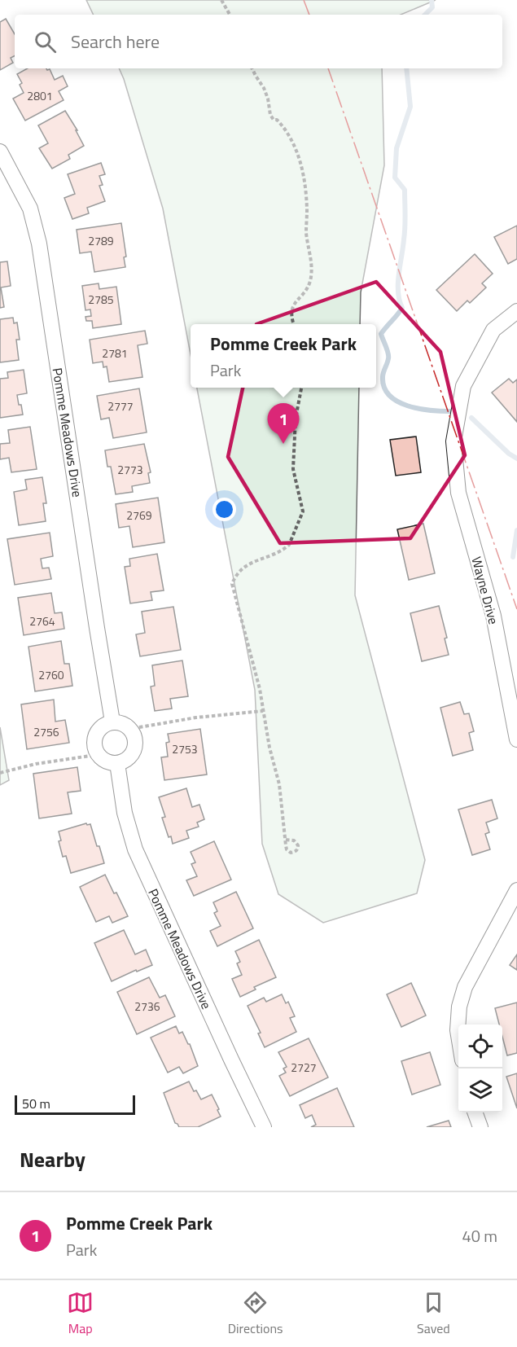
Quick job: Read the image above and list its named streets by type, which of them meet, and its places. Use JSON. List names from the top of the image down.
{
  "streets": {
    "street": ["Pomme Meadows Drive", "Wayne Drive"]
  },
  "house_numbers": [
    "2801",
    "2789",
    "2785",
    "2781",
    "2777",
    "2773",
    "2769",
    "2764",
    "2760",
    "2756",
    "2753",
    "2736",
    "2727"
  ],
  "scale_bar": "50 m",
  "page": {
    "search": "Search here",
    "popup": ["Pomme Creek Park", "Park"],
    "pins": "1",
    "scale": "50 m",
    "heading": "Nearby",
    "list": [
      {
        "mark": "1",
        "name": "Pomme Creek Park",
        "note": "Park",
        "value": "40 m"
      }
    ],
    "nav": ["Map", "Directions", "Saved"]
  }
}
